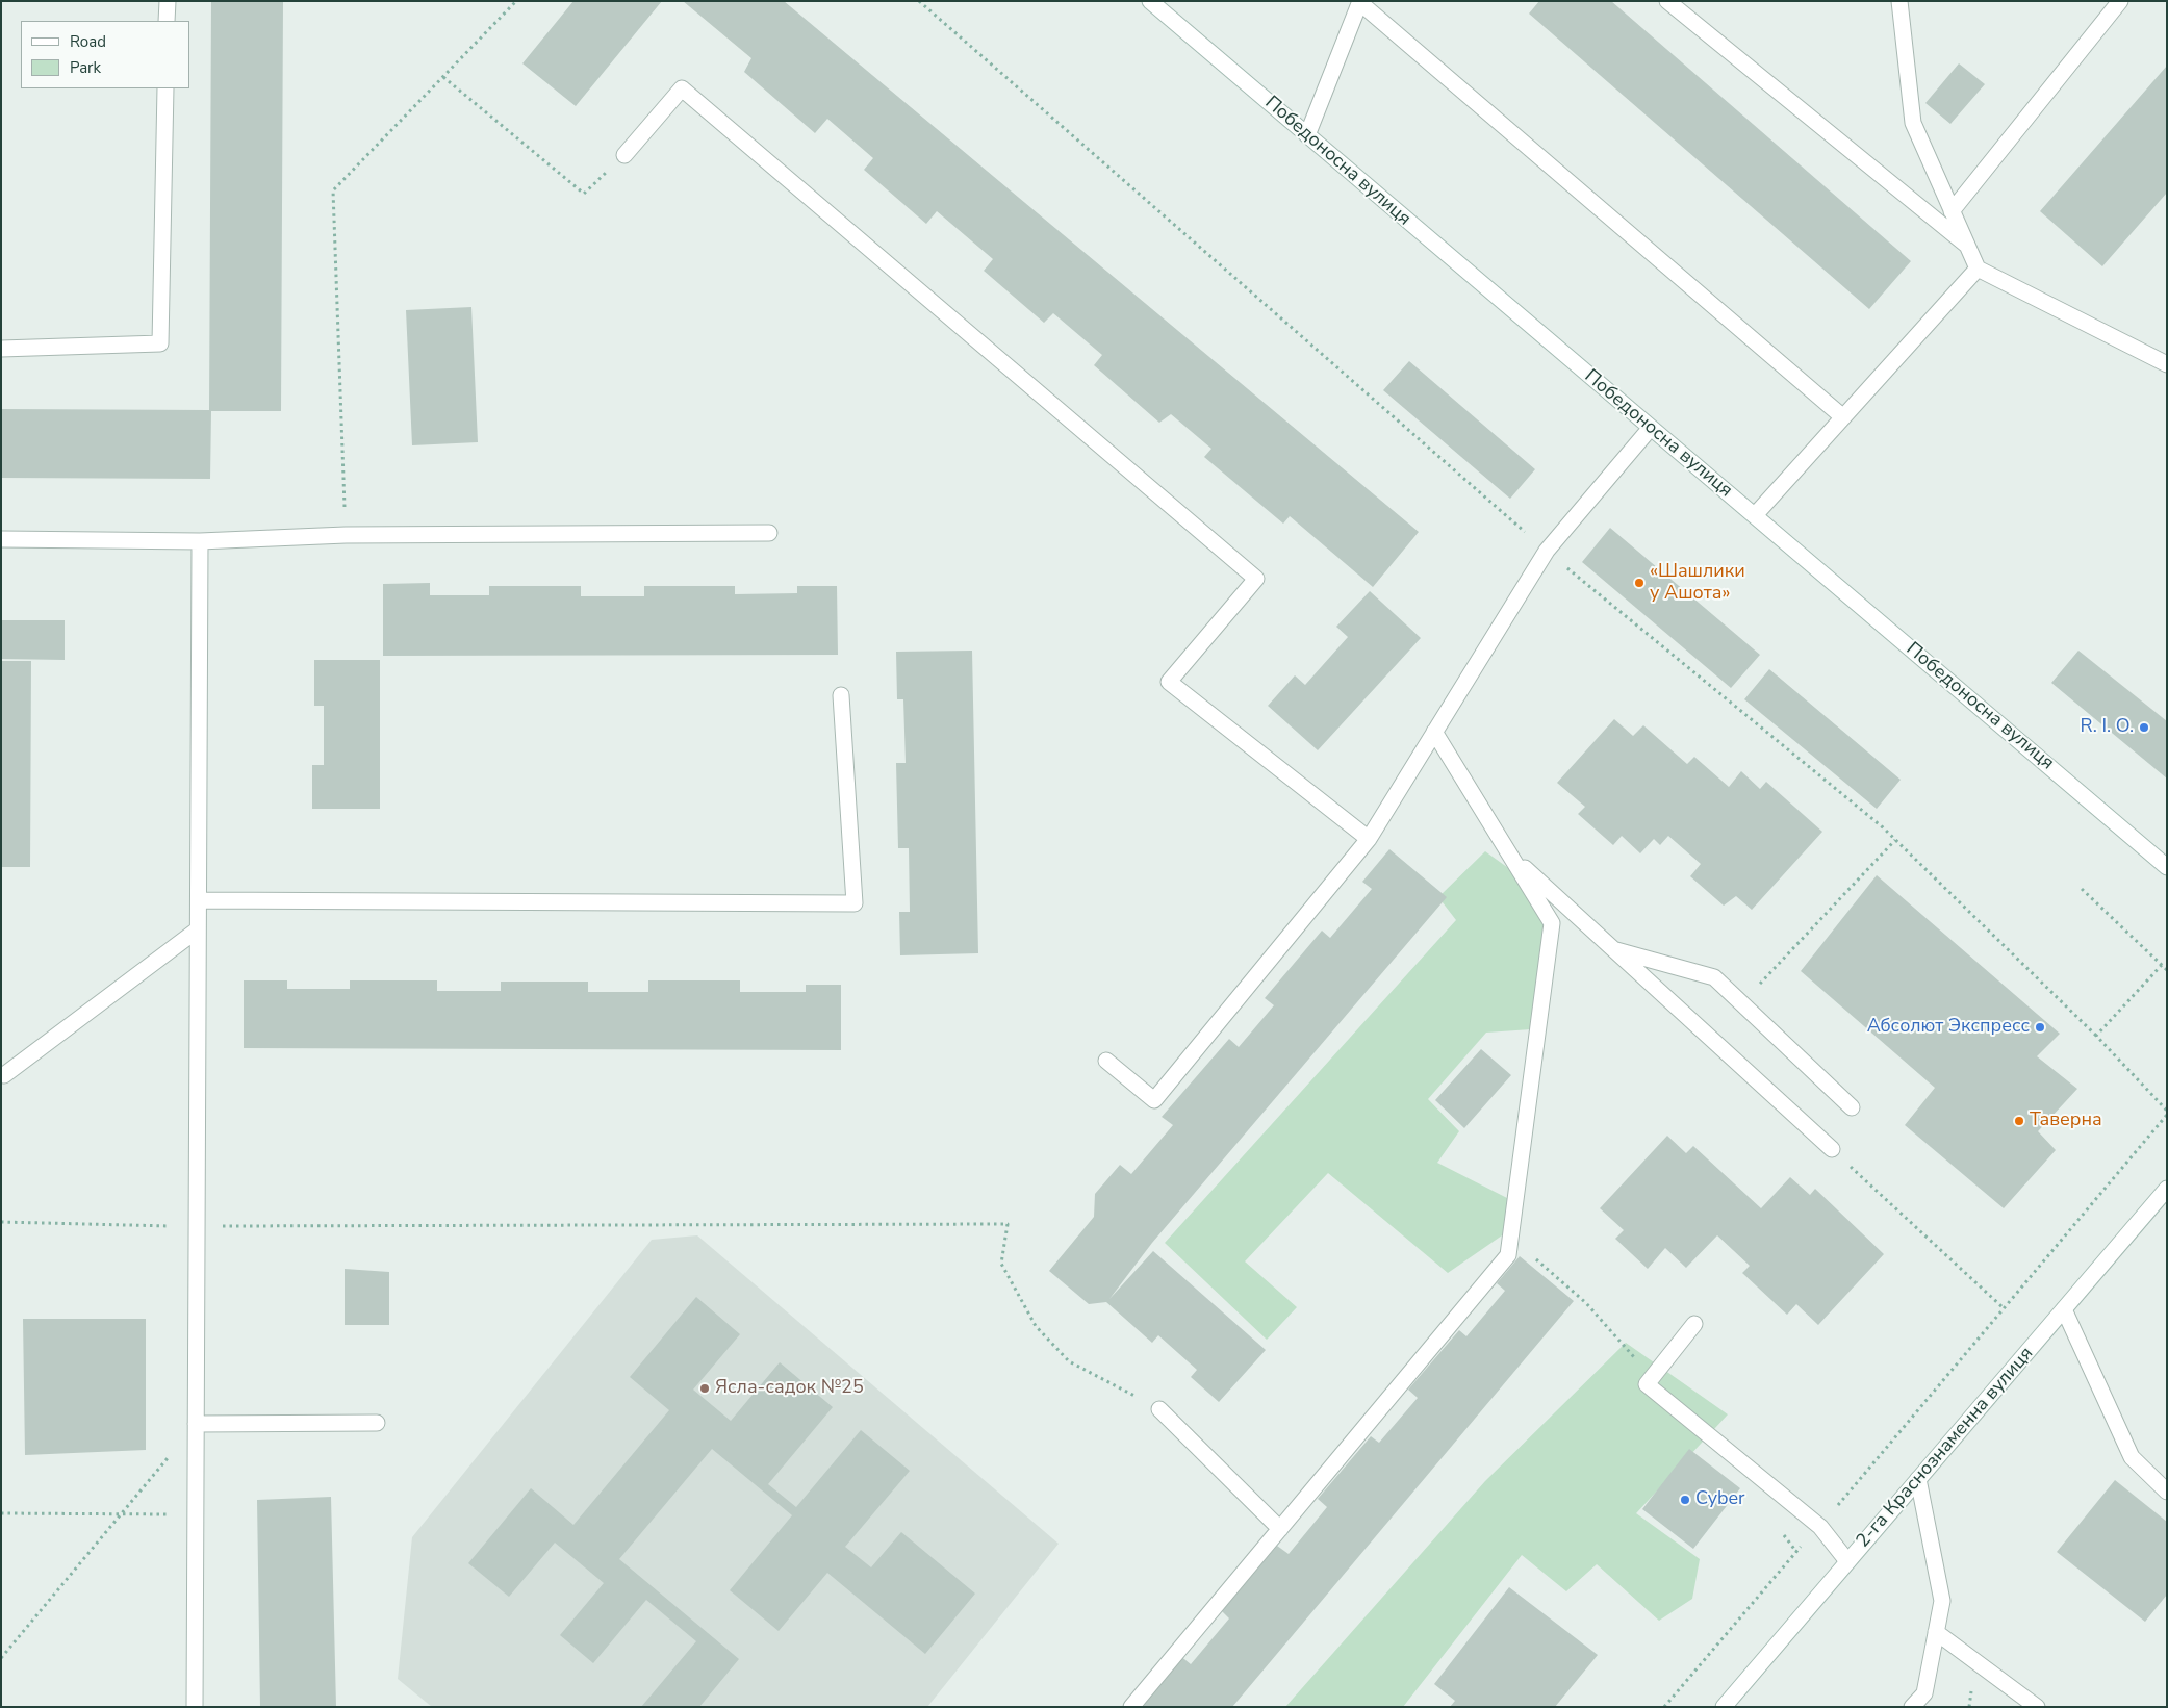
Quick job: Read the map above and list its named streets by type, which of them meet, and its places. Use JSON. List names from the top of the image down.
{
  "streets": {
    "street": ["Победоносна вулиця", "2-га Краснознаменна вулиця"]
  },
  "places": [
    "«Шашлики у Ашота»",
    "R. I. O.",
    "Абсолют Экспресс",
    "Таверна",
    "Ясла-садок №25",
    "Cyber"
  ],
  "legend": ["Road", "Park"]
}
